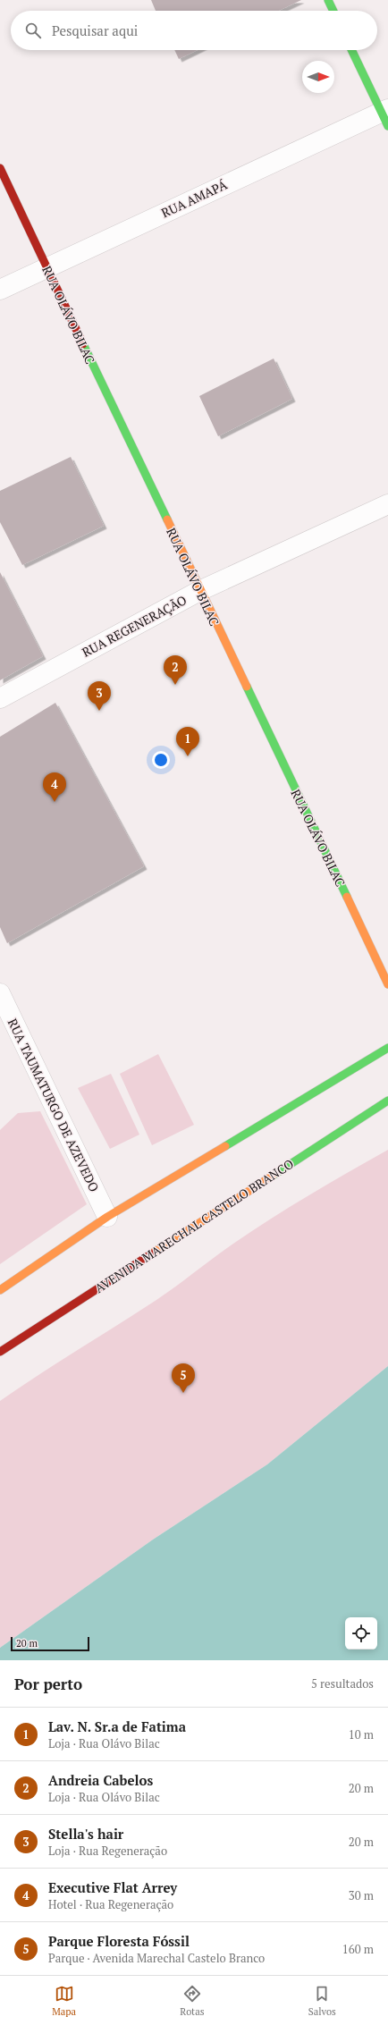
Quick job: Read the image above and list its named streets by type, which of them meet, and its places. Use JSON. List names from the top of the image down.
{
  "streets": {
    "street": [
      "RUA AMAPÁ",
      "RUA OLÁVO BILAC",
      "RUA REGENERAÇÃO",
      "RUA TAUMATURGO DE AZEVEDO",
      "AVENIDA MARECHAL CASTELO BRANCO"
    ]
  },
  "crossings": [
    ["RUA AMAPÁ", "RUA OLÁVO BILAC"],
    ["RUA OLÁVO BILAC", "RUA REGENERAÇÃO"]
  ],
  "scale_bar": "20 m",
  "north": "right",
  "page": {
    "search": "Pesquisar aqui",
    "pins": [
      "2",
      "3",
      "1",
      "4",
      "5"
    ],
    "scale": "20 m",
    "heading": ["Por perto", "5 resultados"],
    "list": [
      {
        "mark": "1",
        "name": "Lav. N. Sr.a de Fatima",
        "note": "Loja · Rua Olávo Bilac",
        "value": "10 m"
      },
      {
        "mark": "2",
        "name": "Andreia Cabelos",
        "note": "Loja · Rua Olávo Bilac",
        "value": "20 m"
      },
      {
        "mark": "3",
        "name": "Stella's hair",
        "note": "Loja · Rua Regeneração",
        "value": "20 m"
      },
      {
        "mark": "4",
        "name": "Executive Flat Arrey",
        "note": "Hotel · Rua Regeneração",
        "value": "30 m"
      },
      {
        "mark": "5",
        "name": "Parque Floresta Fóssil",
        "note": "Parque · Avenida Marechal Castelo Branco",
        "value": "160 m"
      }
    ],
    "nav": ["Mapa", "Rotas", "Salvos"]
  }
}
